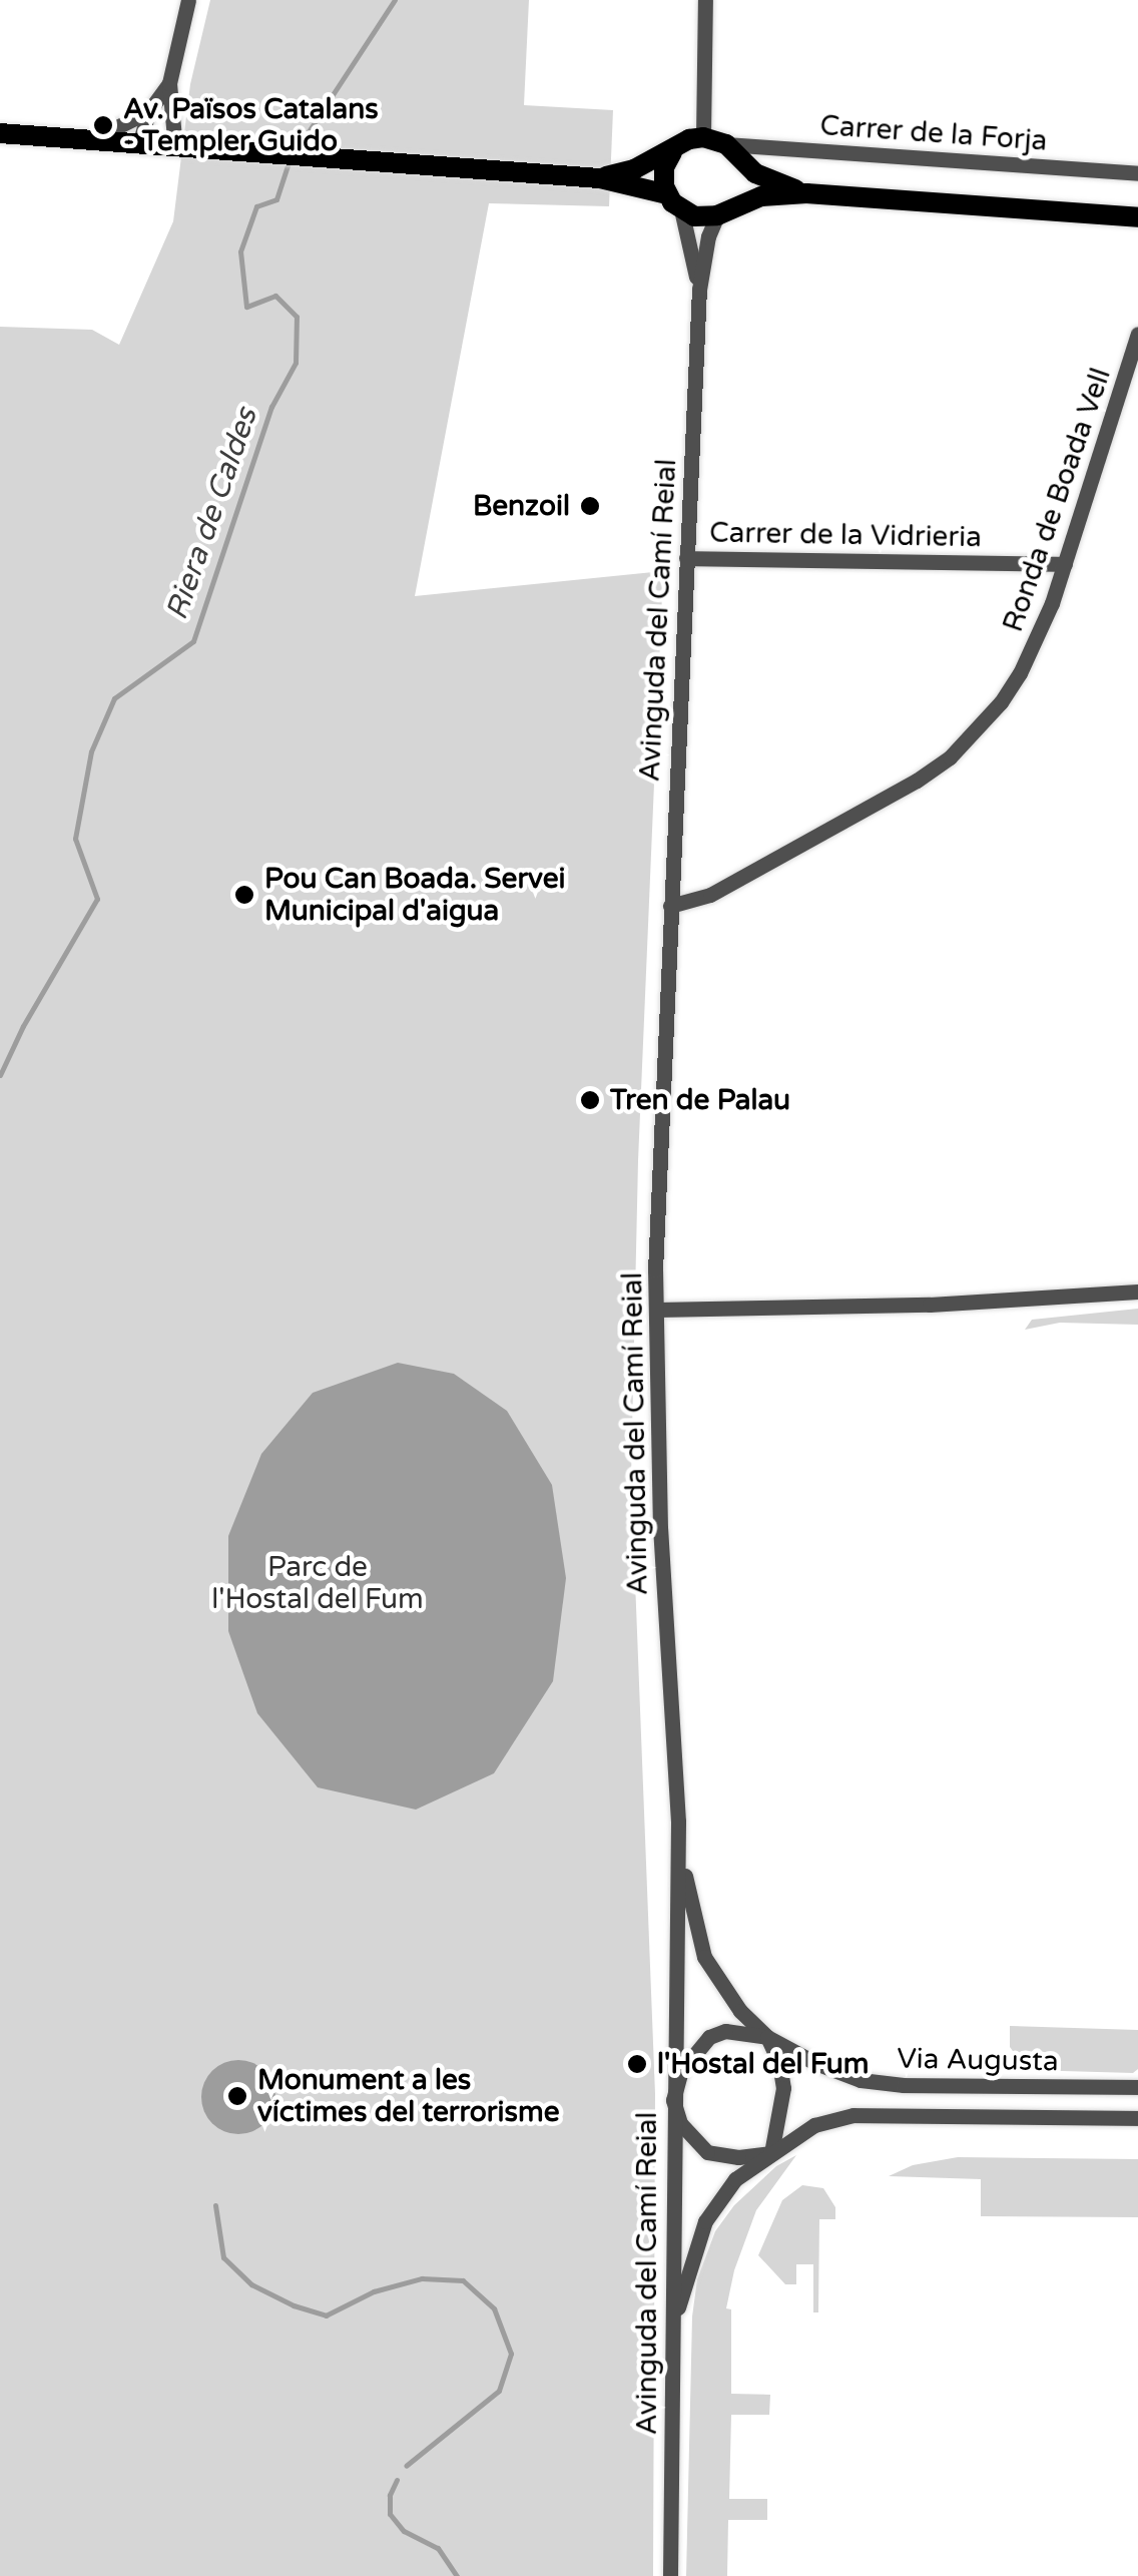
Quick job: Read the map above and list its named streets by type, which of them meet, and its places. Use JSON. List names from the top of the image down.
{
  "streets": {
    "street": [
      "Carrer de la Forja",
      "Ronda de Boada Vell",
      "Carrer de la Vidrieria",
      "Avinguda del Camí Reial",
      "Via Augusta"
    ]
  },
  "crossings": [
    ["Carrer de la Forja", "Avinguda del Camí Reial"],
    ["Ronda de Boada Vell", "Carrer de la Vidrieria"],
    ["Ronda de Boada Vell", "Avinguda del Camí Reial"],
    ["Carrer de la Vidrieria", "Avinguda del Camí Reial"],
    ["Avinguda del Camí Reial", "Via Augusta"]
  ],
  "water": ["Riera de Caldes"],
  "parks": ["Parc de l'Hostal del Fum"],
  "places": [
    "Av. Països Catalans - Templer Guido",
    "Benzoil",
    "Pou Can Boada. Servei Municipal d'aigua",
    "Tren de Palau",
    "l'Hostal del Fum",
    "Monument a les víctimes del terrorisme"
  ]
}
